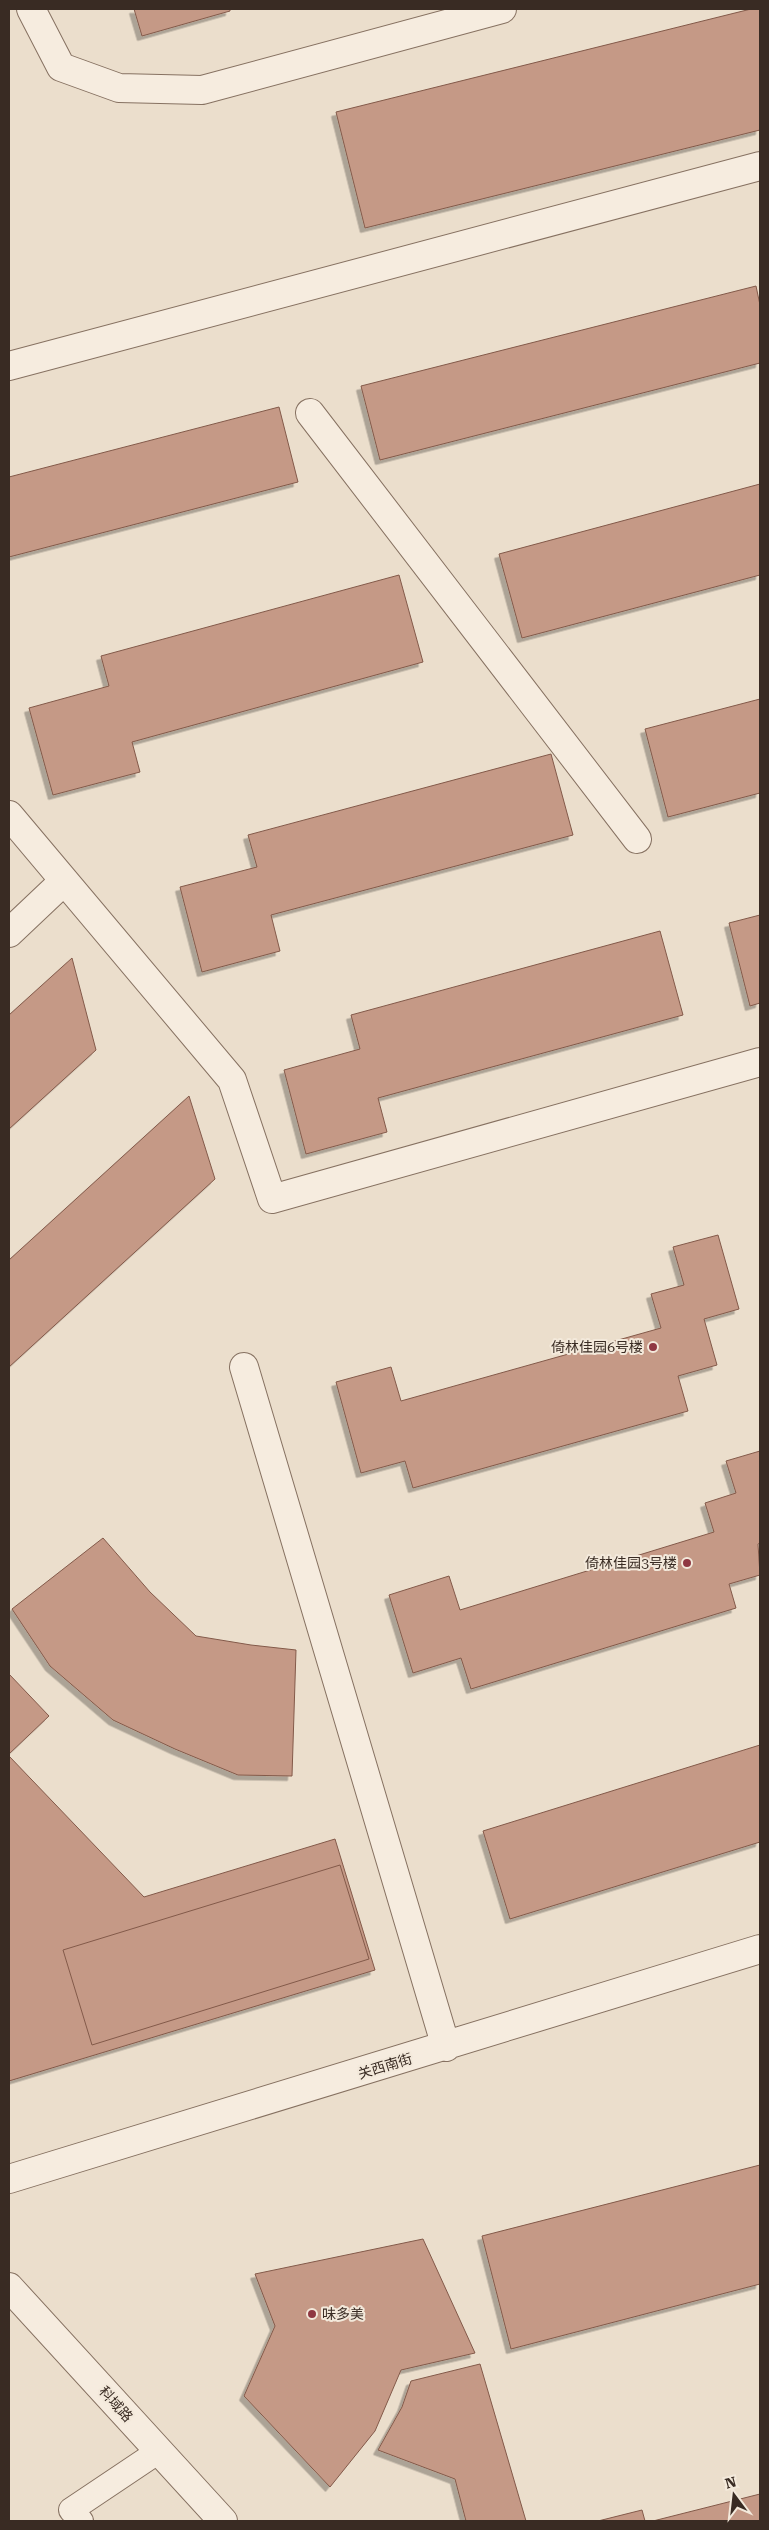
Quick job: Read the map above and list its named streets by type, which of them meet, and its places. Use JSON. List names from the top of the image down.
{
  "streets": {
    "street": ["关西南街", "科域路"]
  },
  "places": ["倚林佳园6号楼", "倚林佳园3号楼", "味多美"],
  "north": "top"
}
